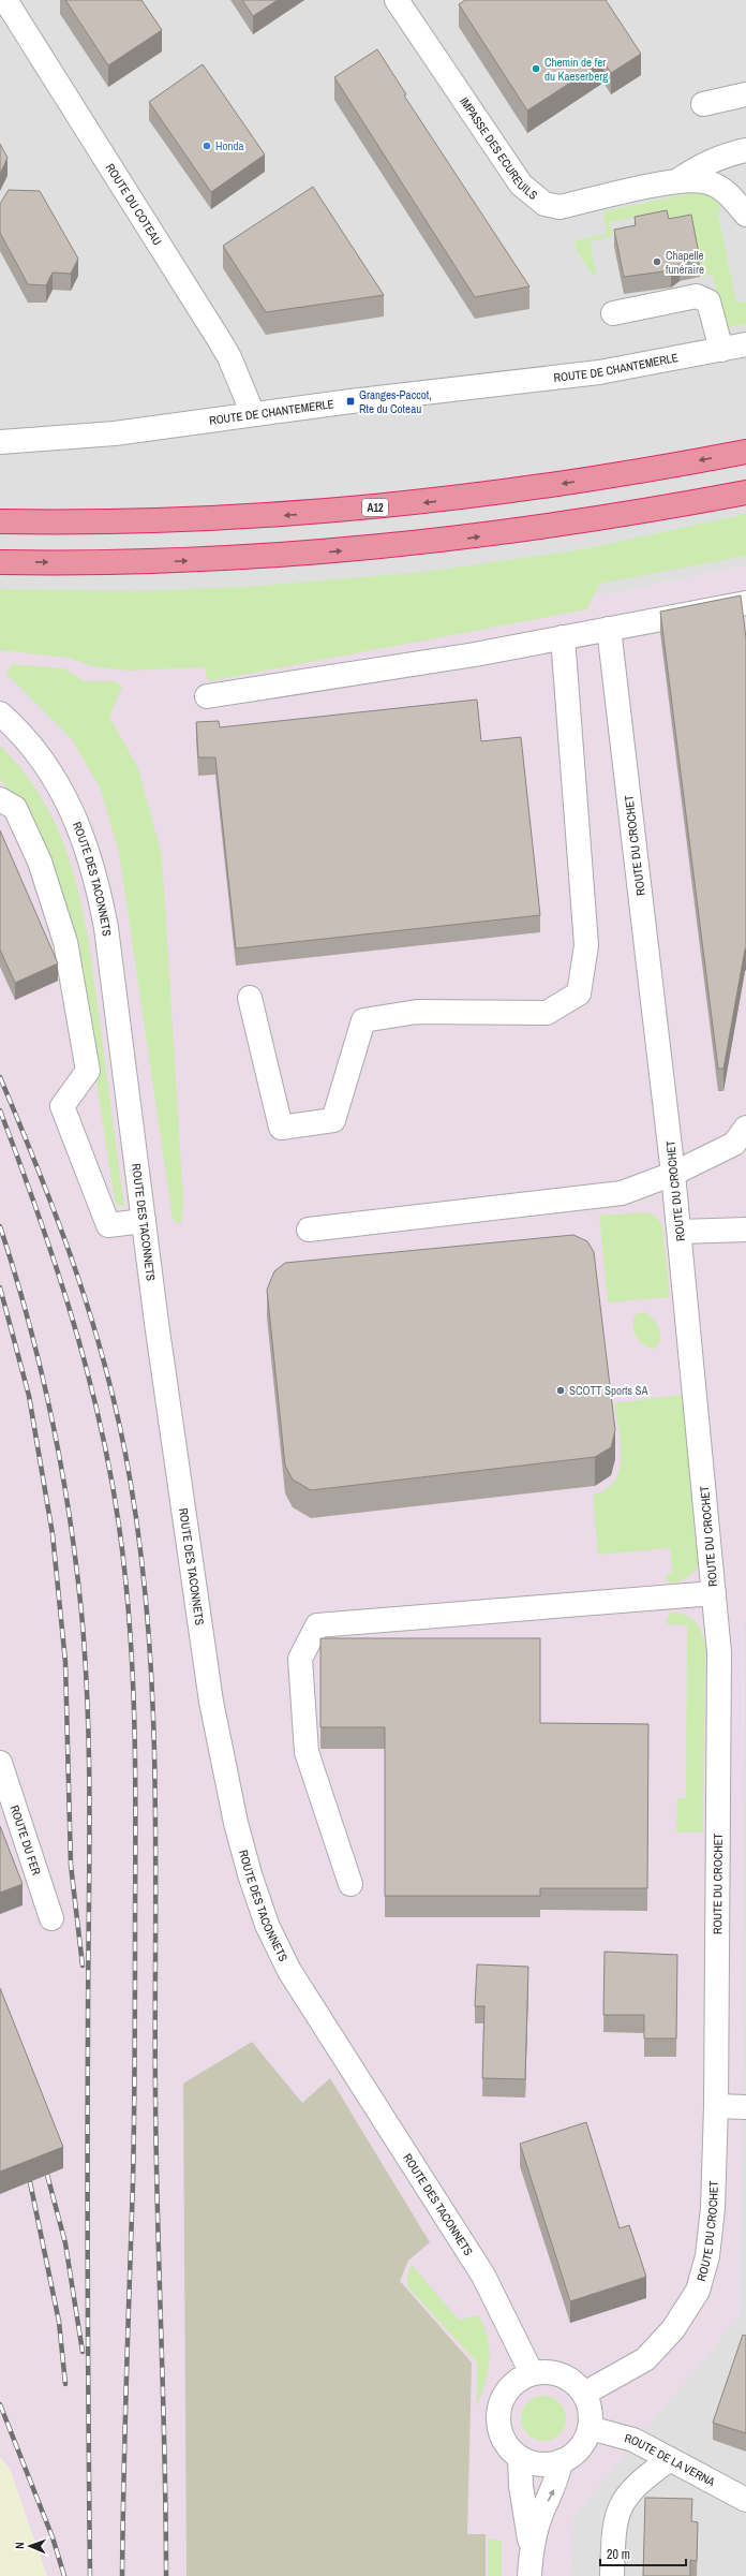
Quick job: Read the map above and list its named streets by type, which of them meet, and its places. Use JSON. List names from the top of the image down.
{
  "streets": {
    "highway": ["A12"],
    "street": [
      "IMPASSE DES ECUREUILS",
      "ROUTE DU COTEAU",
      "ROUTE DE CHANTEMERLE",
      "ROUTE DU CROCHET",
      "ROUTE DES TACONNETS",
      "ROUTE DU FER",
      "ROUTE DE LA VERNA"
    ]
  },
  "crossings": [
    ["ROUTE DU COTEAU", "ROUTE DE CHANTEMERLE"],
    ["ROUTE DU CROCHET", "ROUTE DES TACONNETS"],
    ["ROUTE DU CROCHET", "ROUTE DE LA VERNA"],
    ["ROUTE DES TACONNETS", "ROUTE DE LA VERNA"]
  ],
  "places": {
    "other": [
      "Chemin de fer du Kaeserberg",
      "Honda",
      "Chapelle funéraire",
      "SCOTT Sports SA"
    ],
    "transit": ["Granges-Paccot, Rte du Coteau"]
  },
  "scale_bar": "20 m",
  "north": "left"
}
